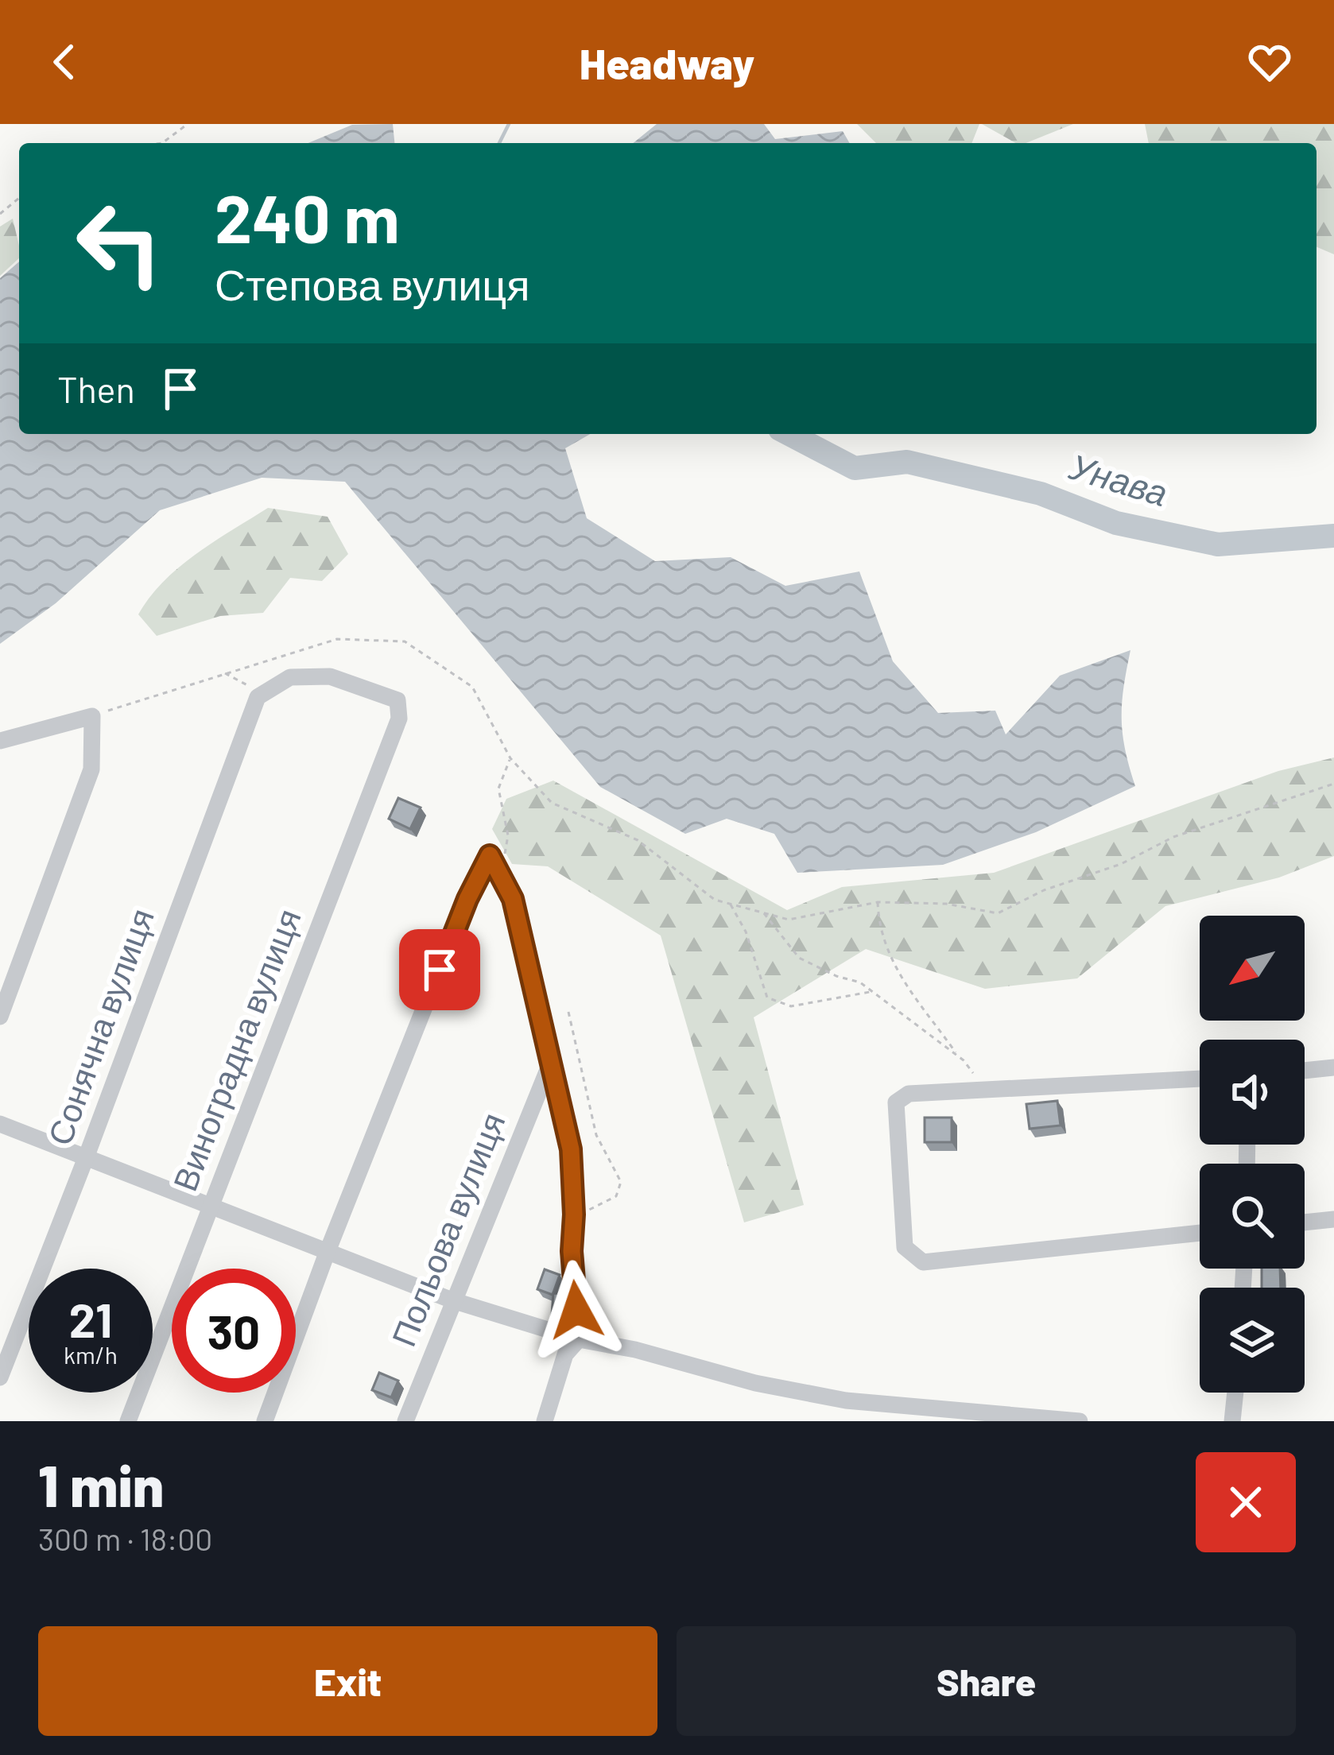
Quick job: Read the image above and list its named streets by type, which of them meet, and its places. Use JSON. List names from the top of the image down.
{
  "streets": {
    "street": ["Сонячна вулиця", "Виноградна вулиця", "Польова вулиця"]
  },
  "crossings": [
    ["Сонячна вулиця", "Виноградна вулиця"]
  ],
  "water": ["Унава"],
  "north": "bottom left",
  "page": {
    "header": "Headway",
    "turn": ["240 m", "Степова вулиця"],
    "then": "Then",
    "speed": "21 km/h",
    "limit": "30",
    "heading": ["1 min", "300 m · 18:00"],
    "buttons": ["Exit", "Share"]
  }
}
